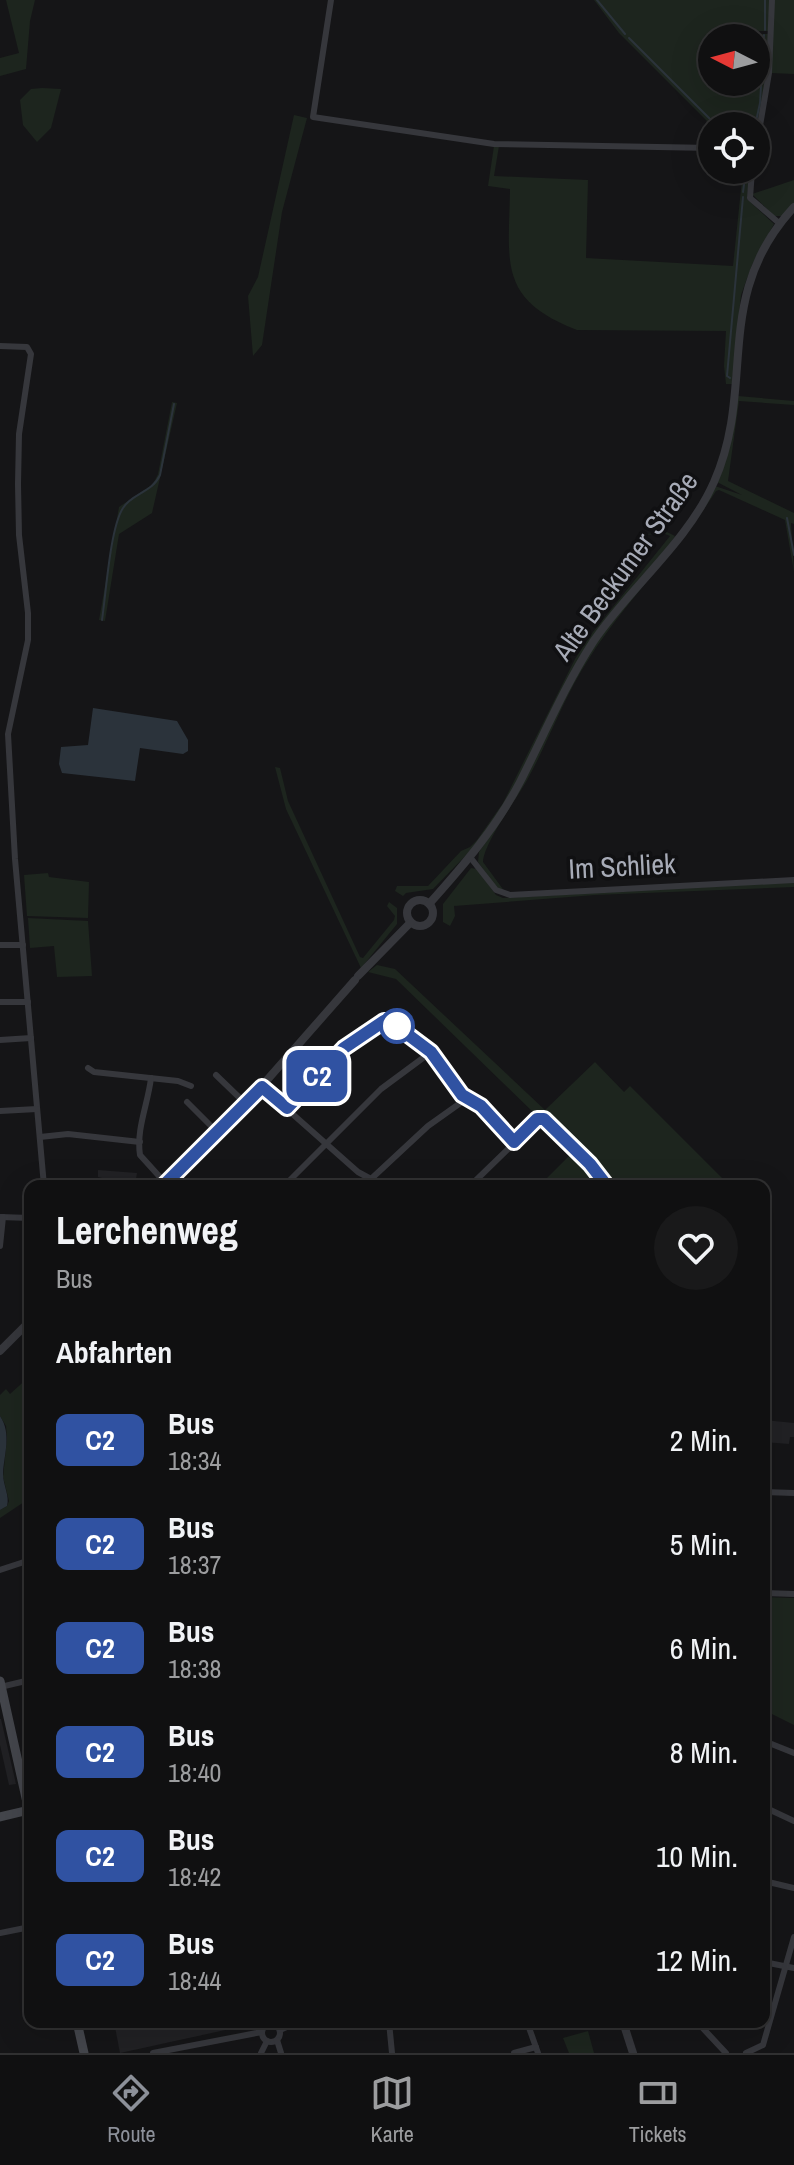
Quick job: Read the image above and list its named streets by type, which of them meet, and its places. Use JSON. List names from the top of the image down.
{
  "streets": {
    "street": ["Alte Beckumer Straße", "Im Schliek"]
  },
  "crossings": [
    ["Alte Beckumer Straße", "Im Schliek"]
  ],
  "lines": ["bus line C2"],
  "north": "left",
  "page": {
    "on_map": "C2",
    "heading": [
      ["Lerchenweg", "Bus"],
      "Abfahrten"
    ],
    "list": [
      {
        "mark": "C2",
        "name": "Bus",
        "note": "18:34",
        "value": "2 Min."
      },
      {
        "mark": "C2",
        "name": "Bus",
        "note": "18:37",
        "value": "5 Min."
      },
      {
        "mark": "C2",
        "name": "Bus",
        "note": "18:38",
        "value": "6 Min."
      },
      {
        "mark": "C2",
        "name": "Bus",
        "note": "18:40",
        "value": "8 Min."
      },
      {
        "mark": "C2",
        "name": "Bus",
        "note": "18:42",
        "value": "10 Min."
      },
      {
        "mark": "C2",
        "name": "Bus",
        "note": "18:44",
        "value": "12 Min."
      }
    ],
    "tabs": ["Route", "Karte", "Tickets"]
  }
}
